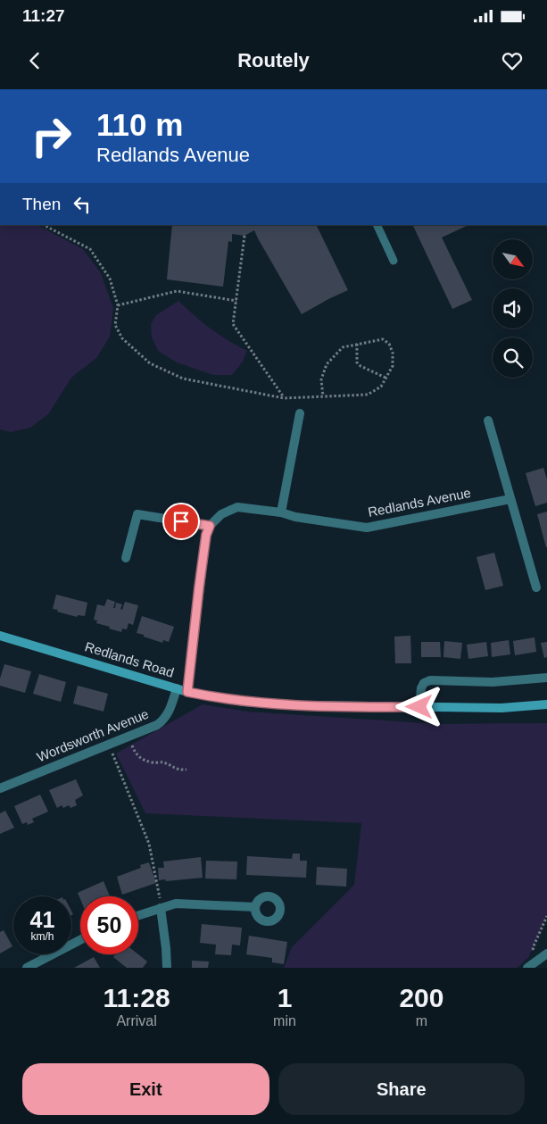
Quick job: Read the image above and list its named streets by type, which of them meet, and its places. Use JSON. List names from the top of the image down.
{
  "streets": {
    "main road": ["Redlands Road"],
    "street": ["Redlands Avenue", "Wordsworth Avenue"]
  },
  "crossings": [
    ["Redlands Road", "Wordsworth Avenue"]
  ],
  "north": "bottom right",
  "page": {
    "status": "11:27",
    "header": "Routely",
    "turn": ["110 m", "Redlands Avenue"],
    "then": "Then",
    "speed": "41 km/h",
    "limit": "50",
    "eta": [
      "11:28",
      "Arrival",
      "1",
      "min",
      "200",
      "m"
    ],
    "buttons": ["Exit", "Share"]
  }
}
